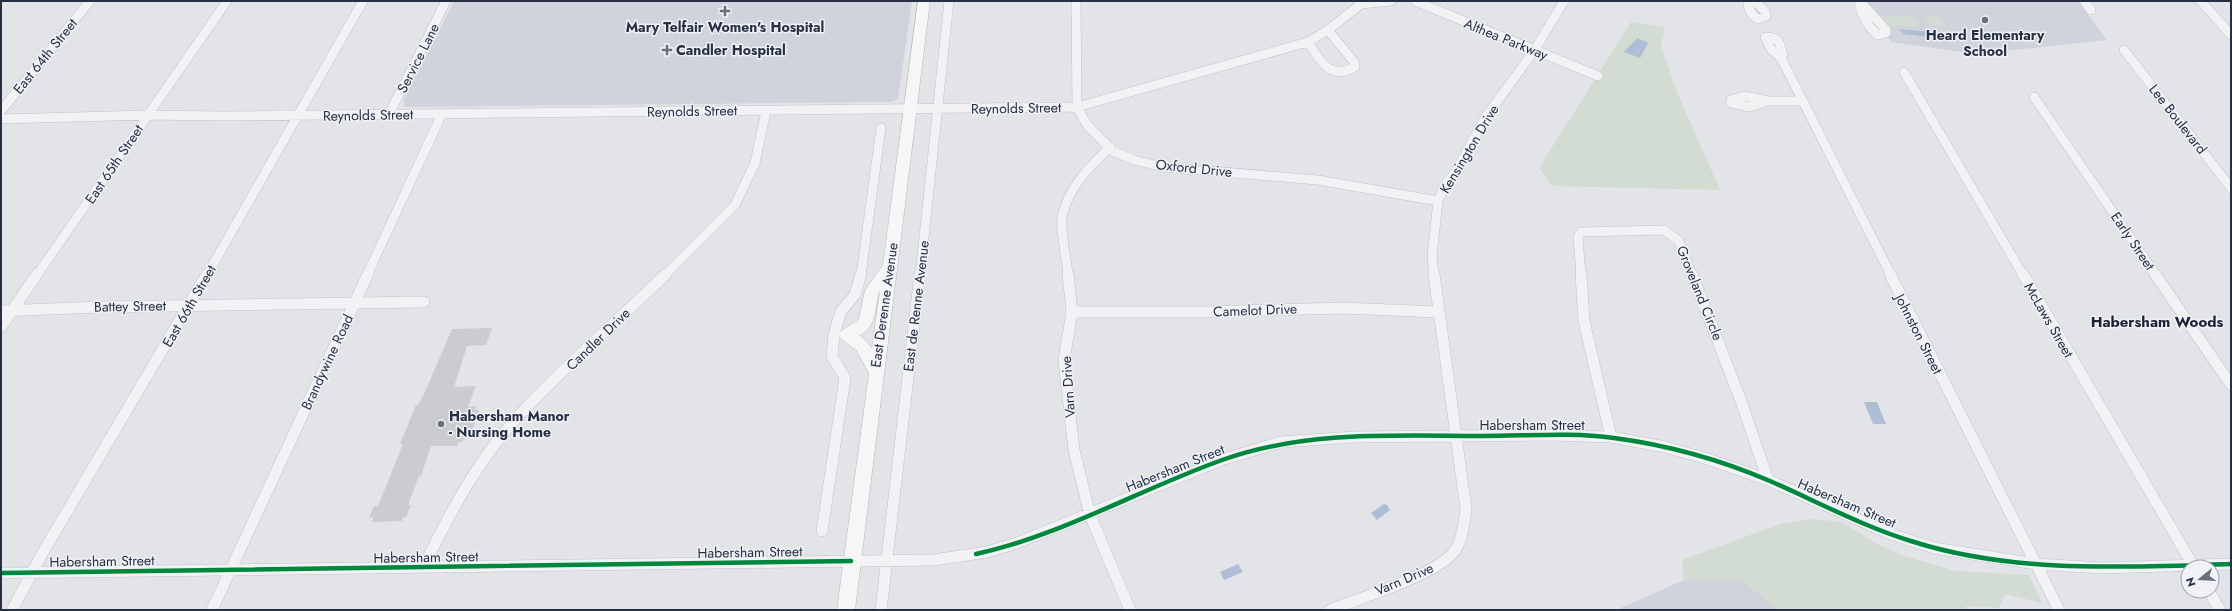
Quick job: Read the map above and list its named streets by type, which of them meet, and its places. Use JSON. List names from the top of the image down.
{
  "streets": {
    "highway": ["East Derenne Avenue"],
    "street": [
      "Althea Parkway",
      "East 64th Street",
      "Service Lane",
      "Reynolds Street",
      "Lee Boulevard",
      "Kensington Drive",
      "East 65th Street",
      "Oxford Drive",
      "Early Street",
      "Groveland Circle",
      "Battey Street",
      "East 66th Street",
      "East de Renne Avenue",
      "Camelot Drive",
      "McLaws Street",
      "Johnston Street",
      "Candler Drive",
      "Brandywine Road",
      "Varn Drive",
      "Habersham Street"
    ]
  },
  "crossings": [
    ["Althea Parkway", "Kensington Drive"],
    ["Service Lane", "Reynolds Street"],
    ["Reynolds Street", "East 65th Street"],
    ["Reynolds Street", "Oxford Drive"],
    ["Reynolds Street", "East Derenne Avenue"],
    ["Reynolds Street", "East 66th Street"],
    ["Reynolds Street", "East de Renne Avenue"],
    ["Reynolds Street", "Candler Drive"],
    ["Reynolds Street", "Brandywine Road"],
    ["Kensington Drive", "Oxford Drive"],
    ["Kensington Drive", "Camelot Drive"],
    ["Kensington Drive", "Varn Drive"],
    ["Kensington Drive", "Habersham Street"],
    ["East 65th Street", "Battey Street"],
    ["Oxford Drive", "Varn Drive"],
    ["Groveland Circle", "Habersham Street"],
    ["East Derenne Avenue", "Habersham Street"],
    ["Battey Street", "East 66th Street"],
    ["Battey Street", "Brandywine Road"],
    ["East 66th Street", "Habersham Street"],
    ["East de Renne Avenue", "Habersham Street"],
    ["Camelot Drive", "Varn Drive"],
    ["Johnston Street", "Habersham Street"],
    ["Candler Drive", "Habersham Street"],
    ["Brandywine Road", "Habersham Street"],
    ["Varn Drive", "Habersham Street"]
  ],
  "districts": ["Habersham Woods"],
  "places": {
    "health": ["Mary Telfair Women's Hospital", "Candler Hospital"],
    "other": ["Heard Elementary School", "Habersham Manor - Nursing Home"]
  },
  "north": "left"
}
